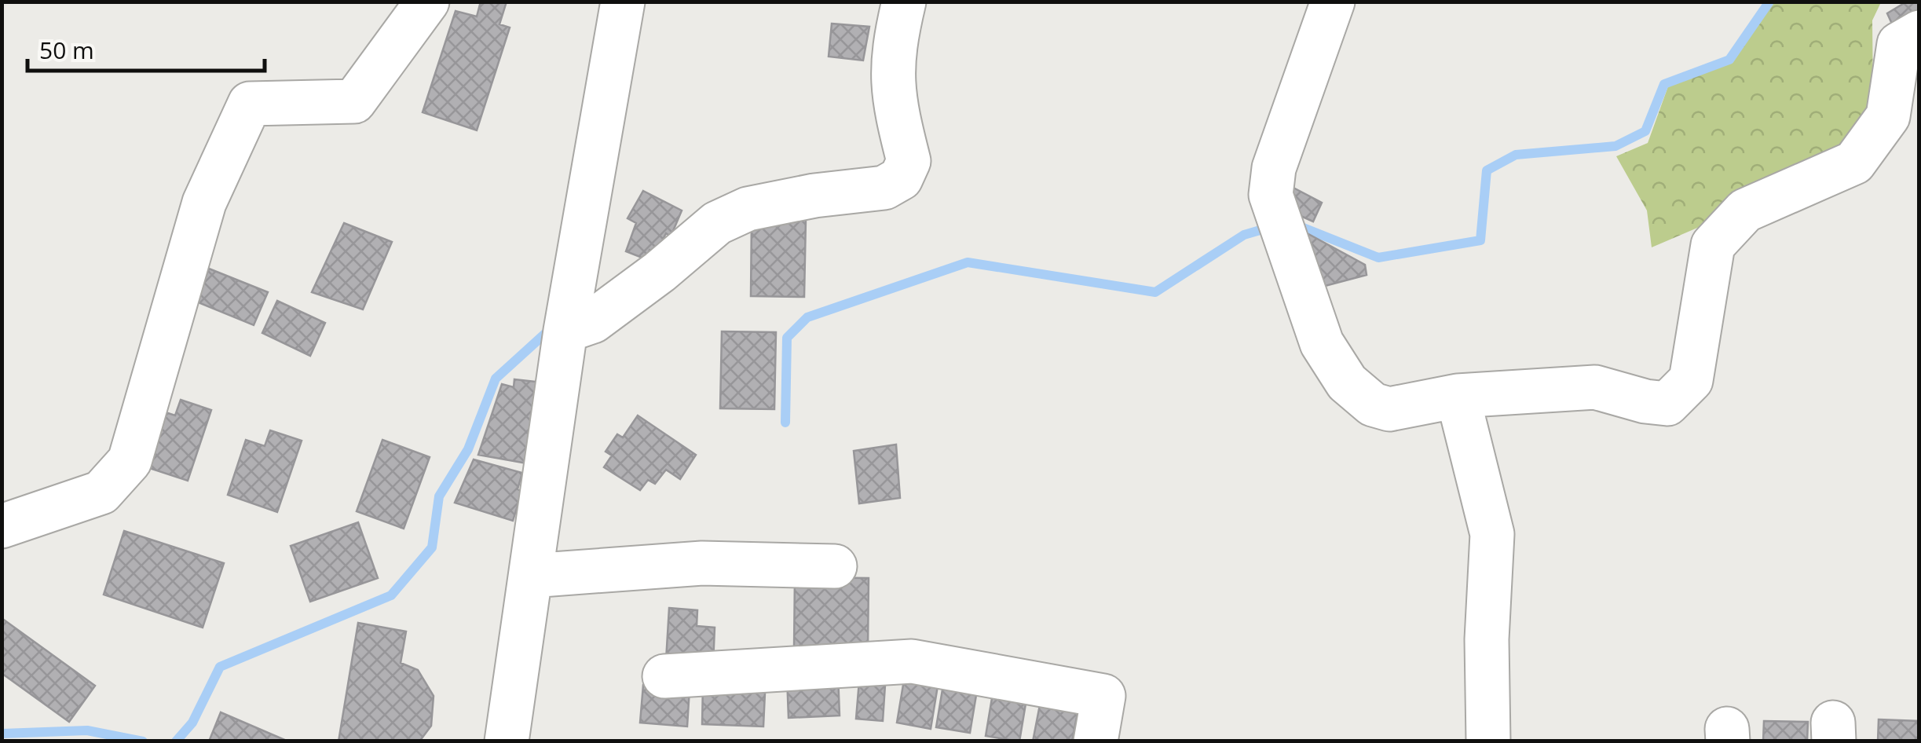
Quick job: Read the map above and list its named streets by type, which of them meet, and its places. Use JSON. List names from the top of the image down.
{
  "scale_bar": "50 m"
}
